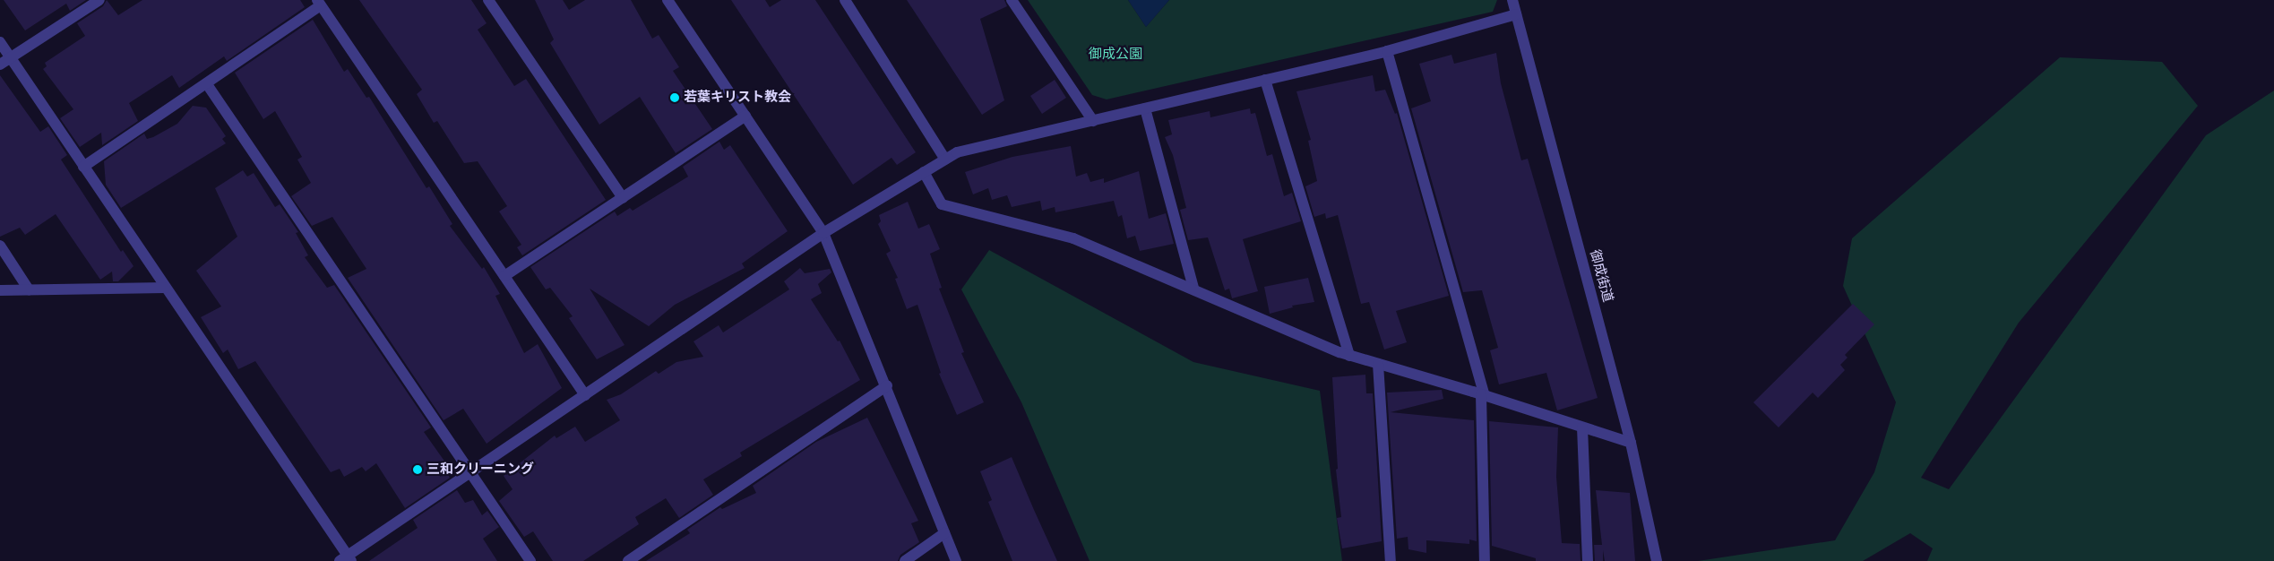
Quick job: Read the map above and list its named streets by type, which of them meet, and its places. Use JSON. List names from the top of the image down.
{
  "streets": {
    "street": ["御成街道"]
  },
  "parks": ["御成公園"],
  "places": ["若葉キリスト教会", "三和クリーニング"]
}
